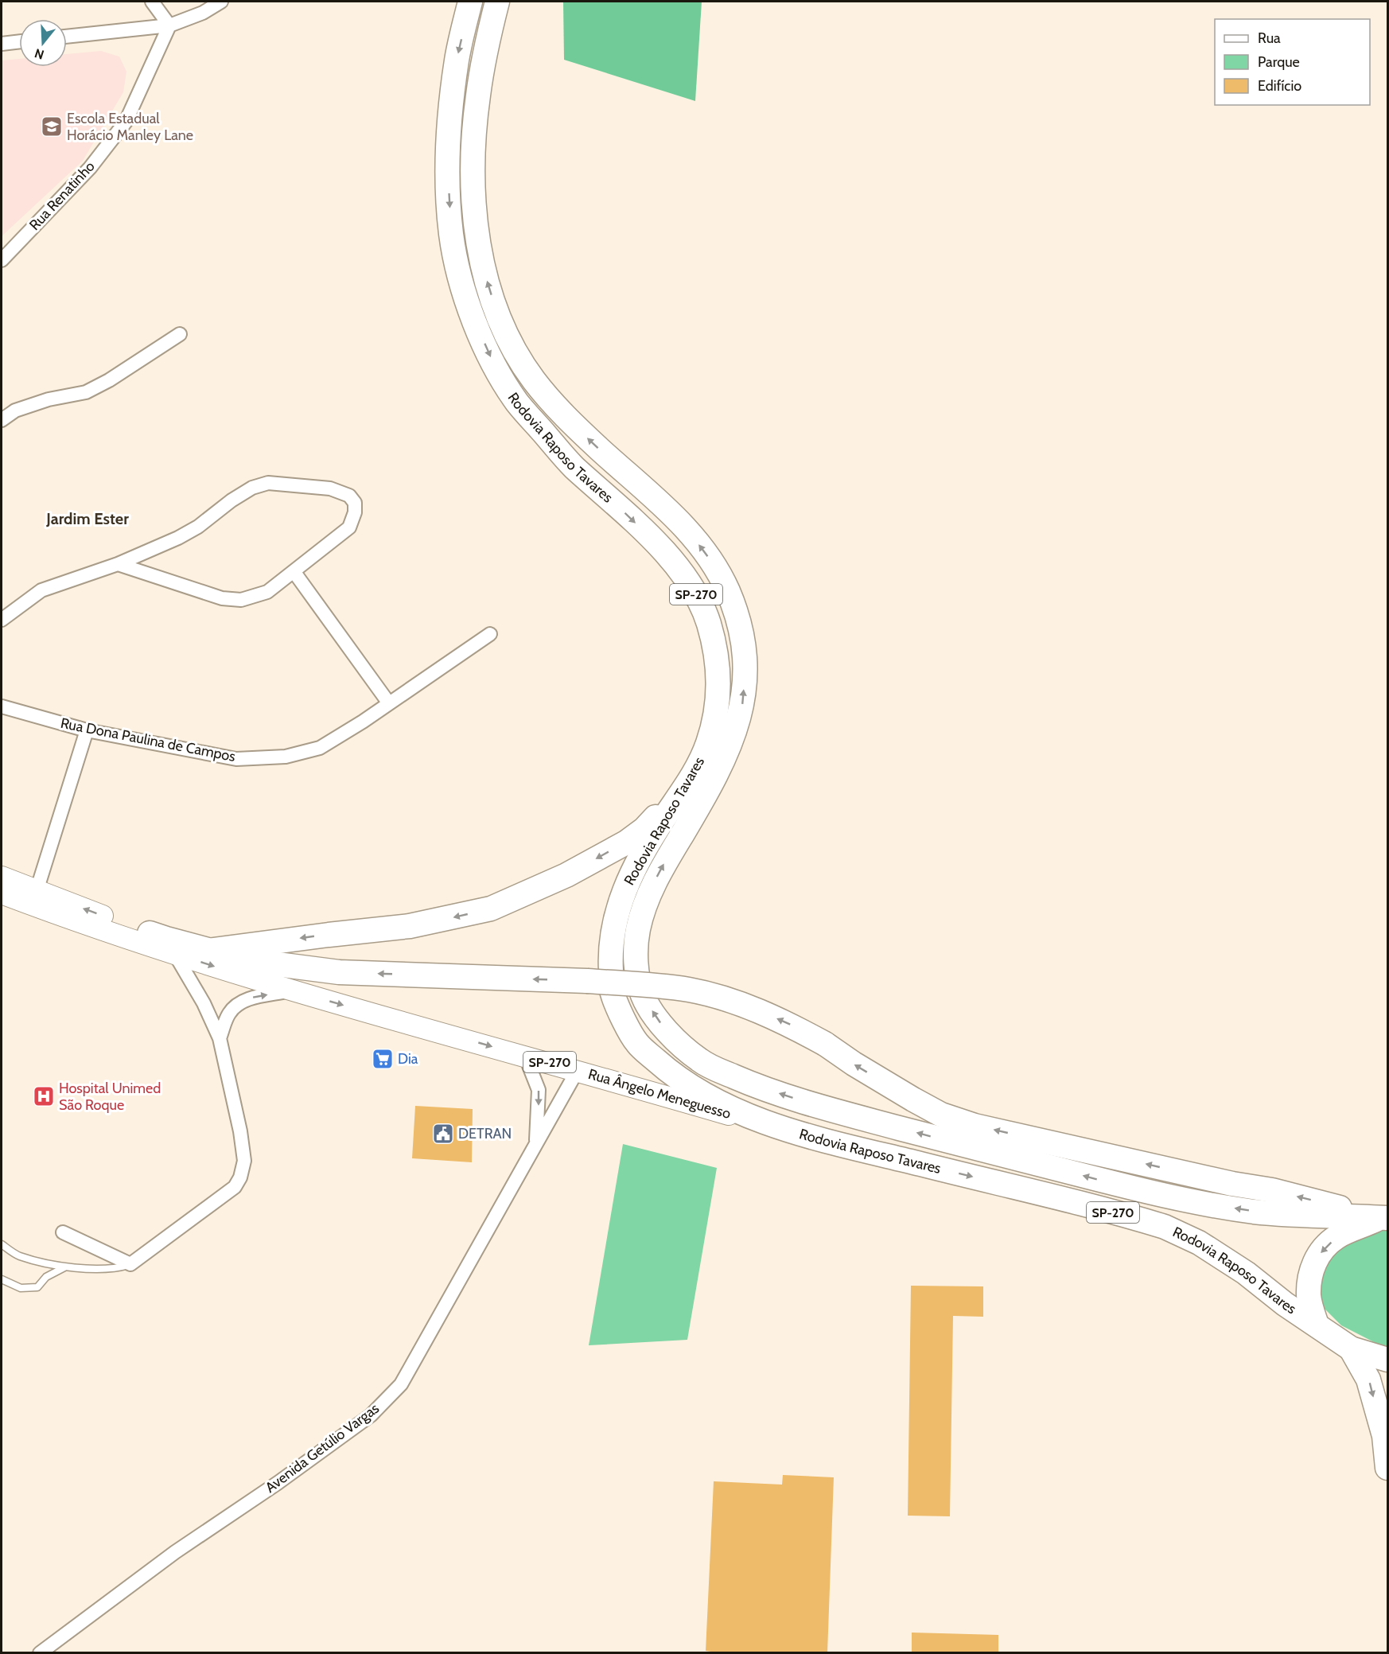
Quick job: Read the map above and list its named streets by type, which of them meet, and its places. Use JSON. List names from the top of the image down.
{
  "streets": {
    "highway": ["Rodovia Raposo Tavares", "SP-270"],
    "main road": ["Rua Ângelo Meneguesso"],
    "street": ["Rua Renatinho", "Rua Dona Paulina de Campos", "Avenida Getúlio Vargas"]
  },
  "crossings": [
    ["Rodovia Raposo Tavares", "Rua Ângelo Meneguesso"],
    ["Rua Ângelo Meneguesso", "Avenida Getúlio Vargas"]
  ],
  "one_way": ["Rua Ângelo Meneguesso"],
  "districts": ["Jardim Ester"],
  "places": {
    "school or university": ["Escola Estadual Horácio Manley Lane"],
    "supermarket": ["Dia"],
    "hospital": ["Hospital Unimed São Roque"],
    "public building": ["DETRAN"]
  },
  "legend": ["Rua", "Parque", "Edifício"],
  "north": "bottom"
}
